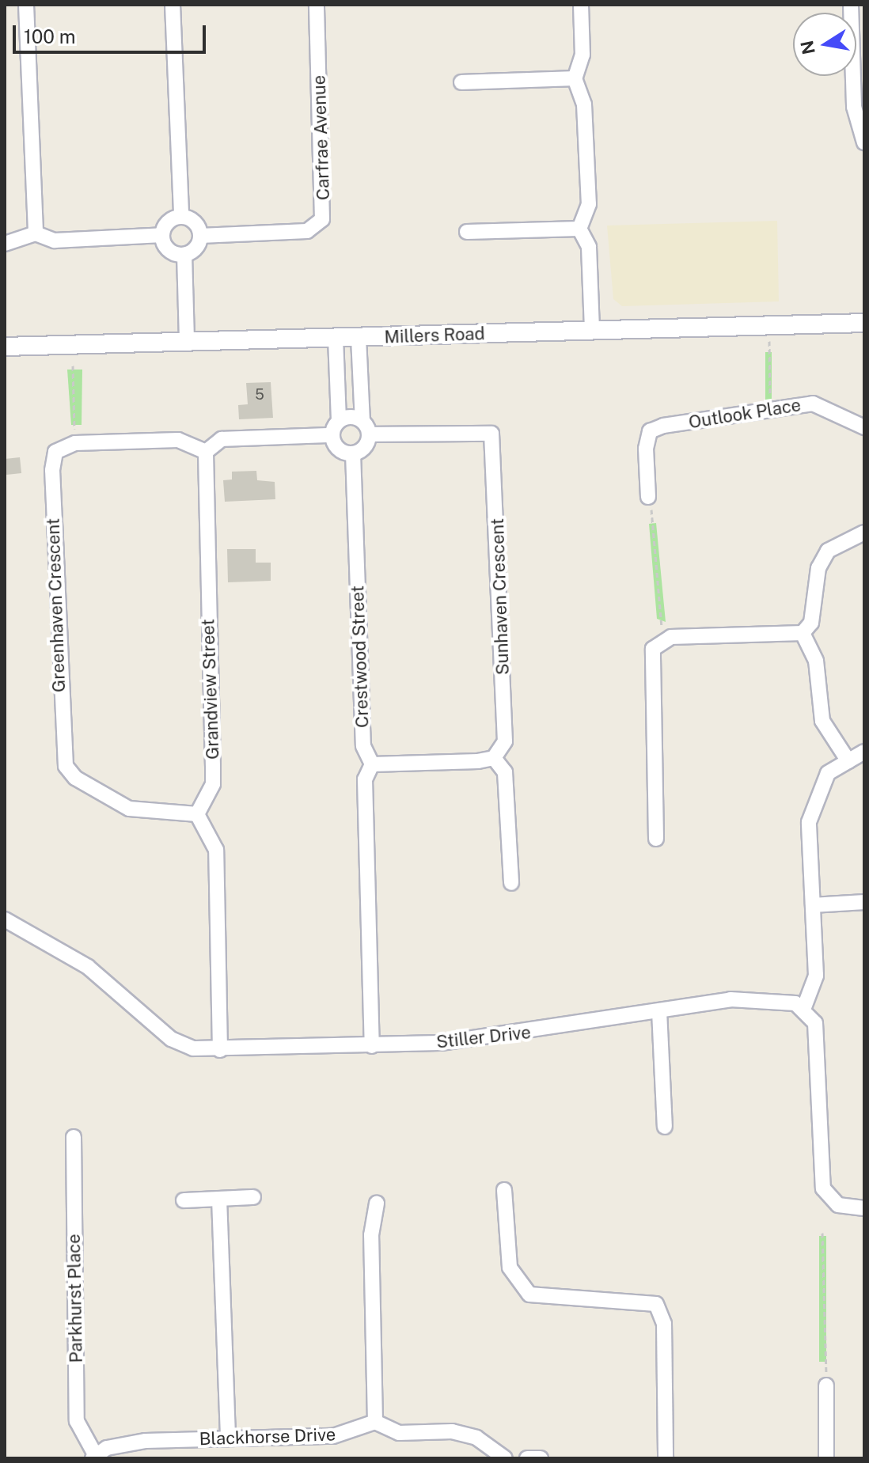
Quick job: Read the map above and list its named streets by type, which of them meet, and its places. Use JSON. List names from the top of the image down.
{
  "streets": {
    "street": [
      "Carfrae Avenue",
      "Millers Road",
      "Outlook Place",
      "Sunhaven Crescent",
      "Greenhaven Crescent",
      "Crestwood Street",
      "Grandview Street",
      "Stiller Drive",
      "Parkhurst Place",
      "Blackhorse Drive"
    ]
  },
  "crossings": [
    ["Sunhaven Crescent", "Crestwood Street"],
    ["Greenhaven Crescent", "Grandview Street"],
    ["Crestwood Street", "Stiller Drive"],
    ["Parkhurst Place", "Blackhorse Drive"]
  ],
  "house_numbers": ["5"],
  "scale_bar": "100 m",
  "north": "left"
}
